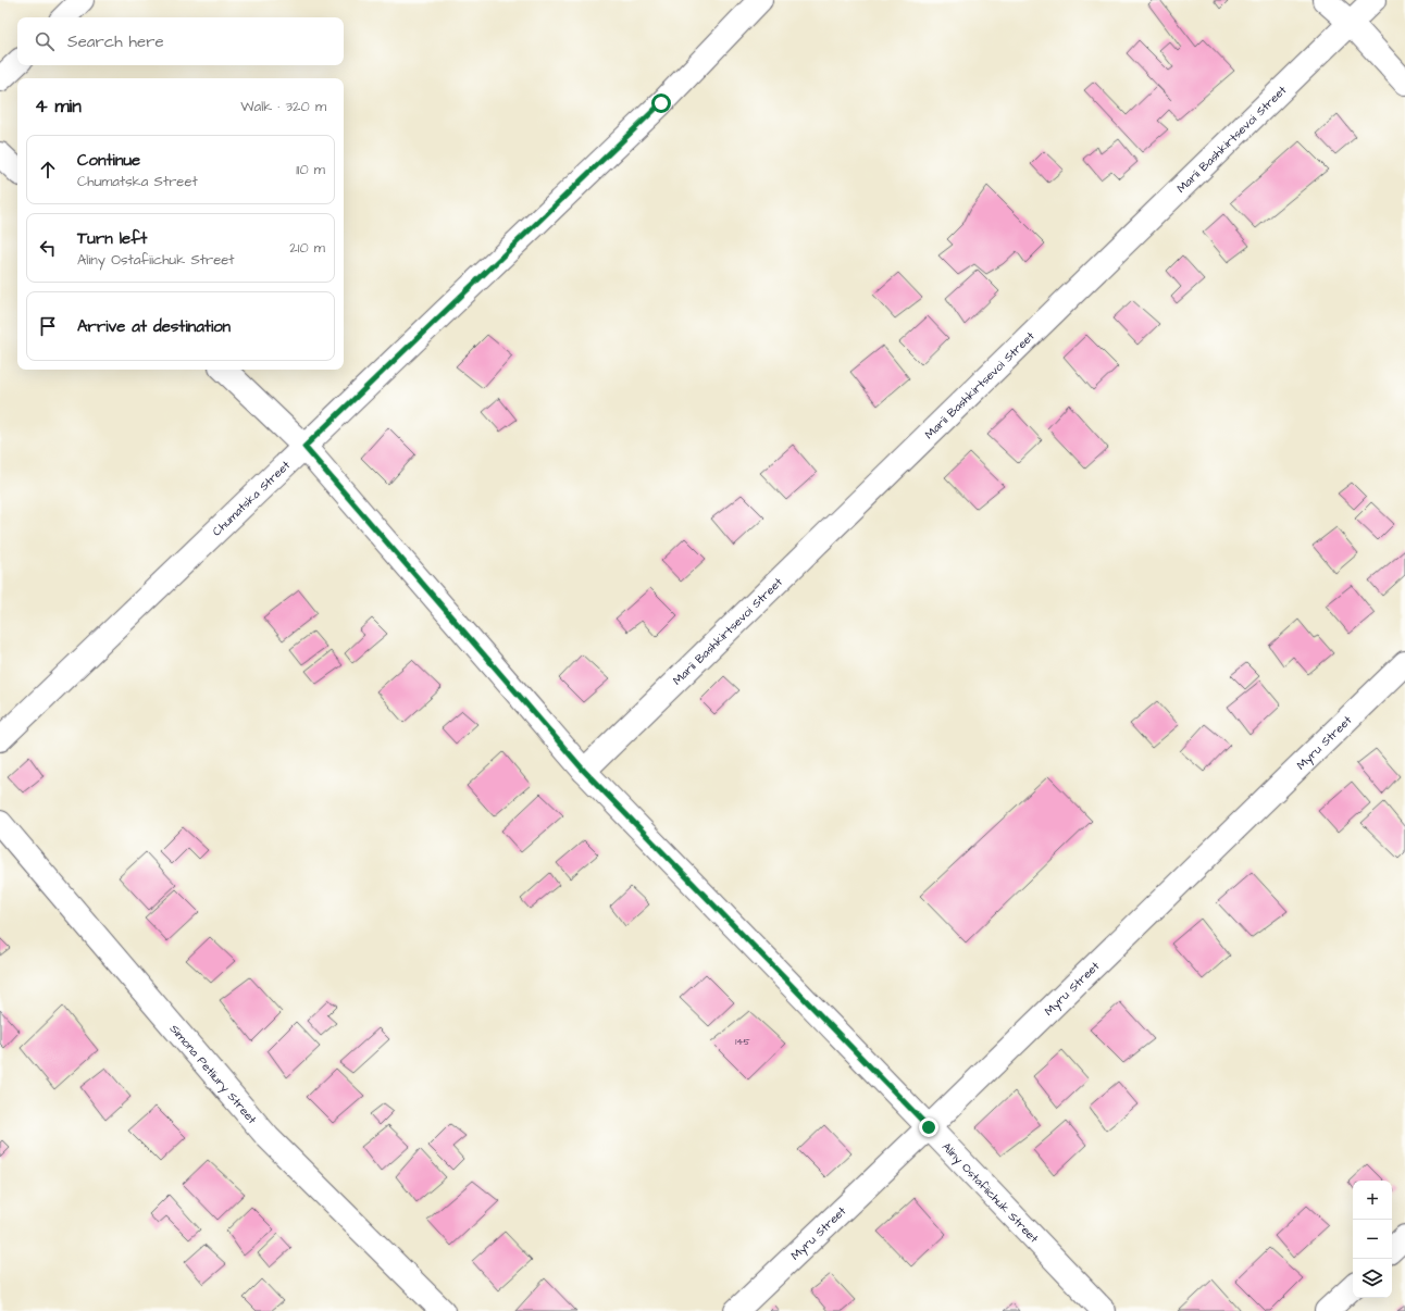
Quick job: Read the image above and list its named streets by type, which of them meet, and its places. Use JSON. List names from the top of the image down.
{
  "streets": {
    "street": [
      "Marii Bashkirtsevoi Street",
      "Chumatska Street",
      "Myru Street",
      "Simona Petliury Street",
      "Aliny Ostafiichuk Street"
    ]
  },
  "crossings": [
    ["Marii Bashkirtsevoi Street", "Aliny Ostafiichuk Street"],
    ["Chumatska Street", "Aliny Ostafiichuk Street"],
    ["Myru Street", "Aliny Ostafiichuk Street"]
  ],
  "house_numbers": ["145"],
  "page": {
    "search": "Search here",
    "heading": ["4 min", "Walk · 320 m"],
    "list": [
      ["Continue", "Chumatska Street", "110 m"],
      ["Turn left", "Aliny Ostafiichuk Street", "210 m"],
      "Arrive at destination"
    ],
    "map_buttons": ["+", "−"]
  }
}
